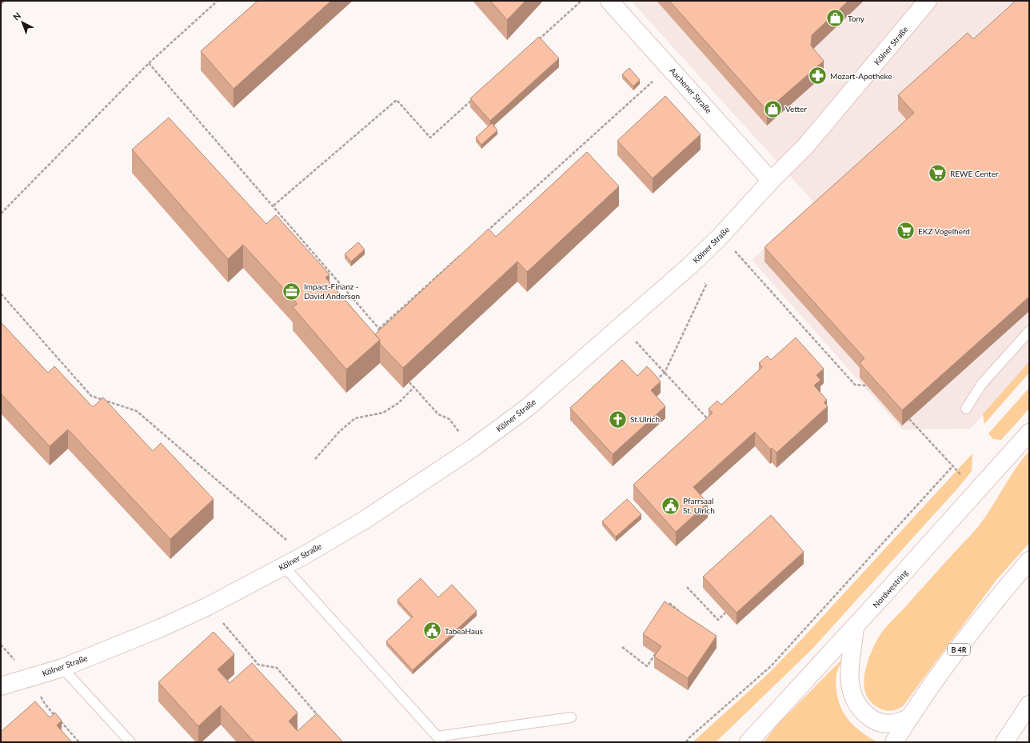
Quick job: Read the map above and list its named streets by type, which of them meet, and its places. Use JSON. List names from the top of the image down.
{
  "streets": {
    "street": [
      "Kölner Straße",
      "Aachener Straße",
      "Nordwestring",
      "B 4R"
    ]
  },
  "crossings": [
    ["Kölner Straße", "Aachener Straße"]
  ],
  "places": {
    "shop": ["Tony", "Vetter"],
    "pharmacy": ["Mozart-Apotheke"],
    "supermarket": ["REWE Center", "EKZ Vogelherd"],
    "office": ["Impact-Finanz - David Anderson"],
    "church": ["St.Ulrich"],
    "public building": ["Pfarrsaal St. Ulrich", "TabeaHaus"]
  },
  "north": "top left"
}
